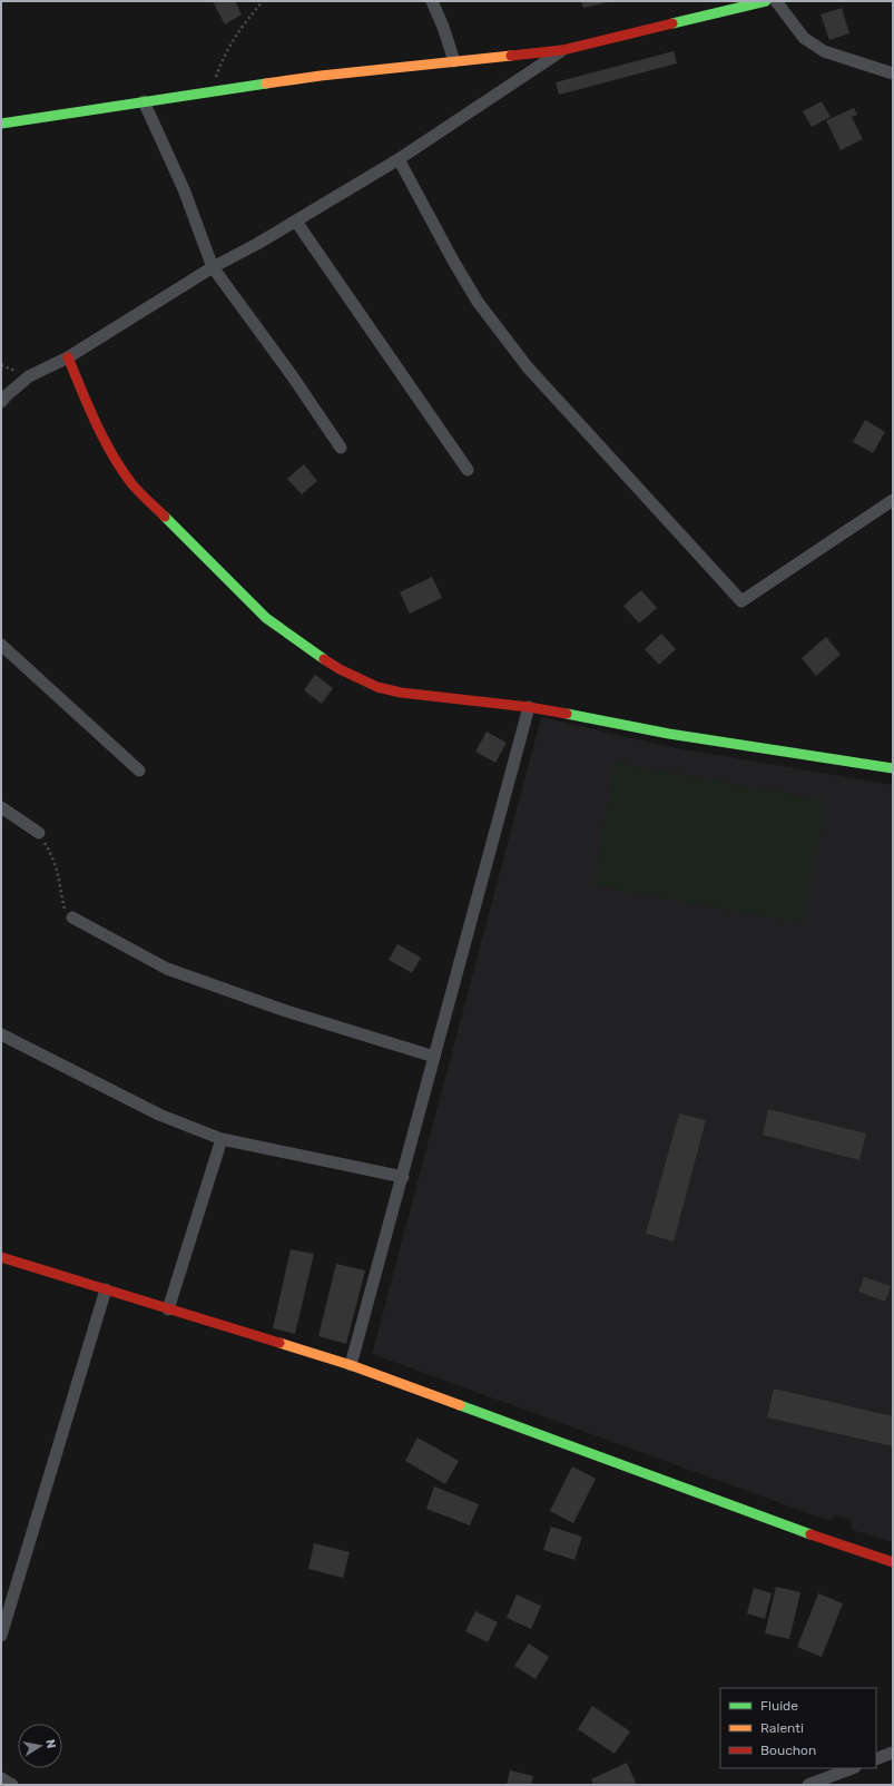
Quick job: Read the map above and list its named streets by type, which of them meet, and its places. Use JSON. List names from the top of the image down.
{
  "legend": ["Fluide", "Ralenti", "Bouchon"],
  "north": "right"
}
